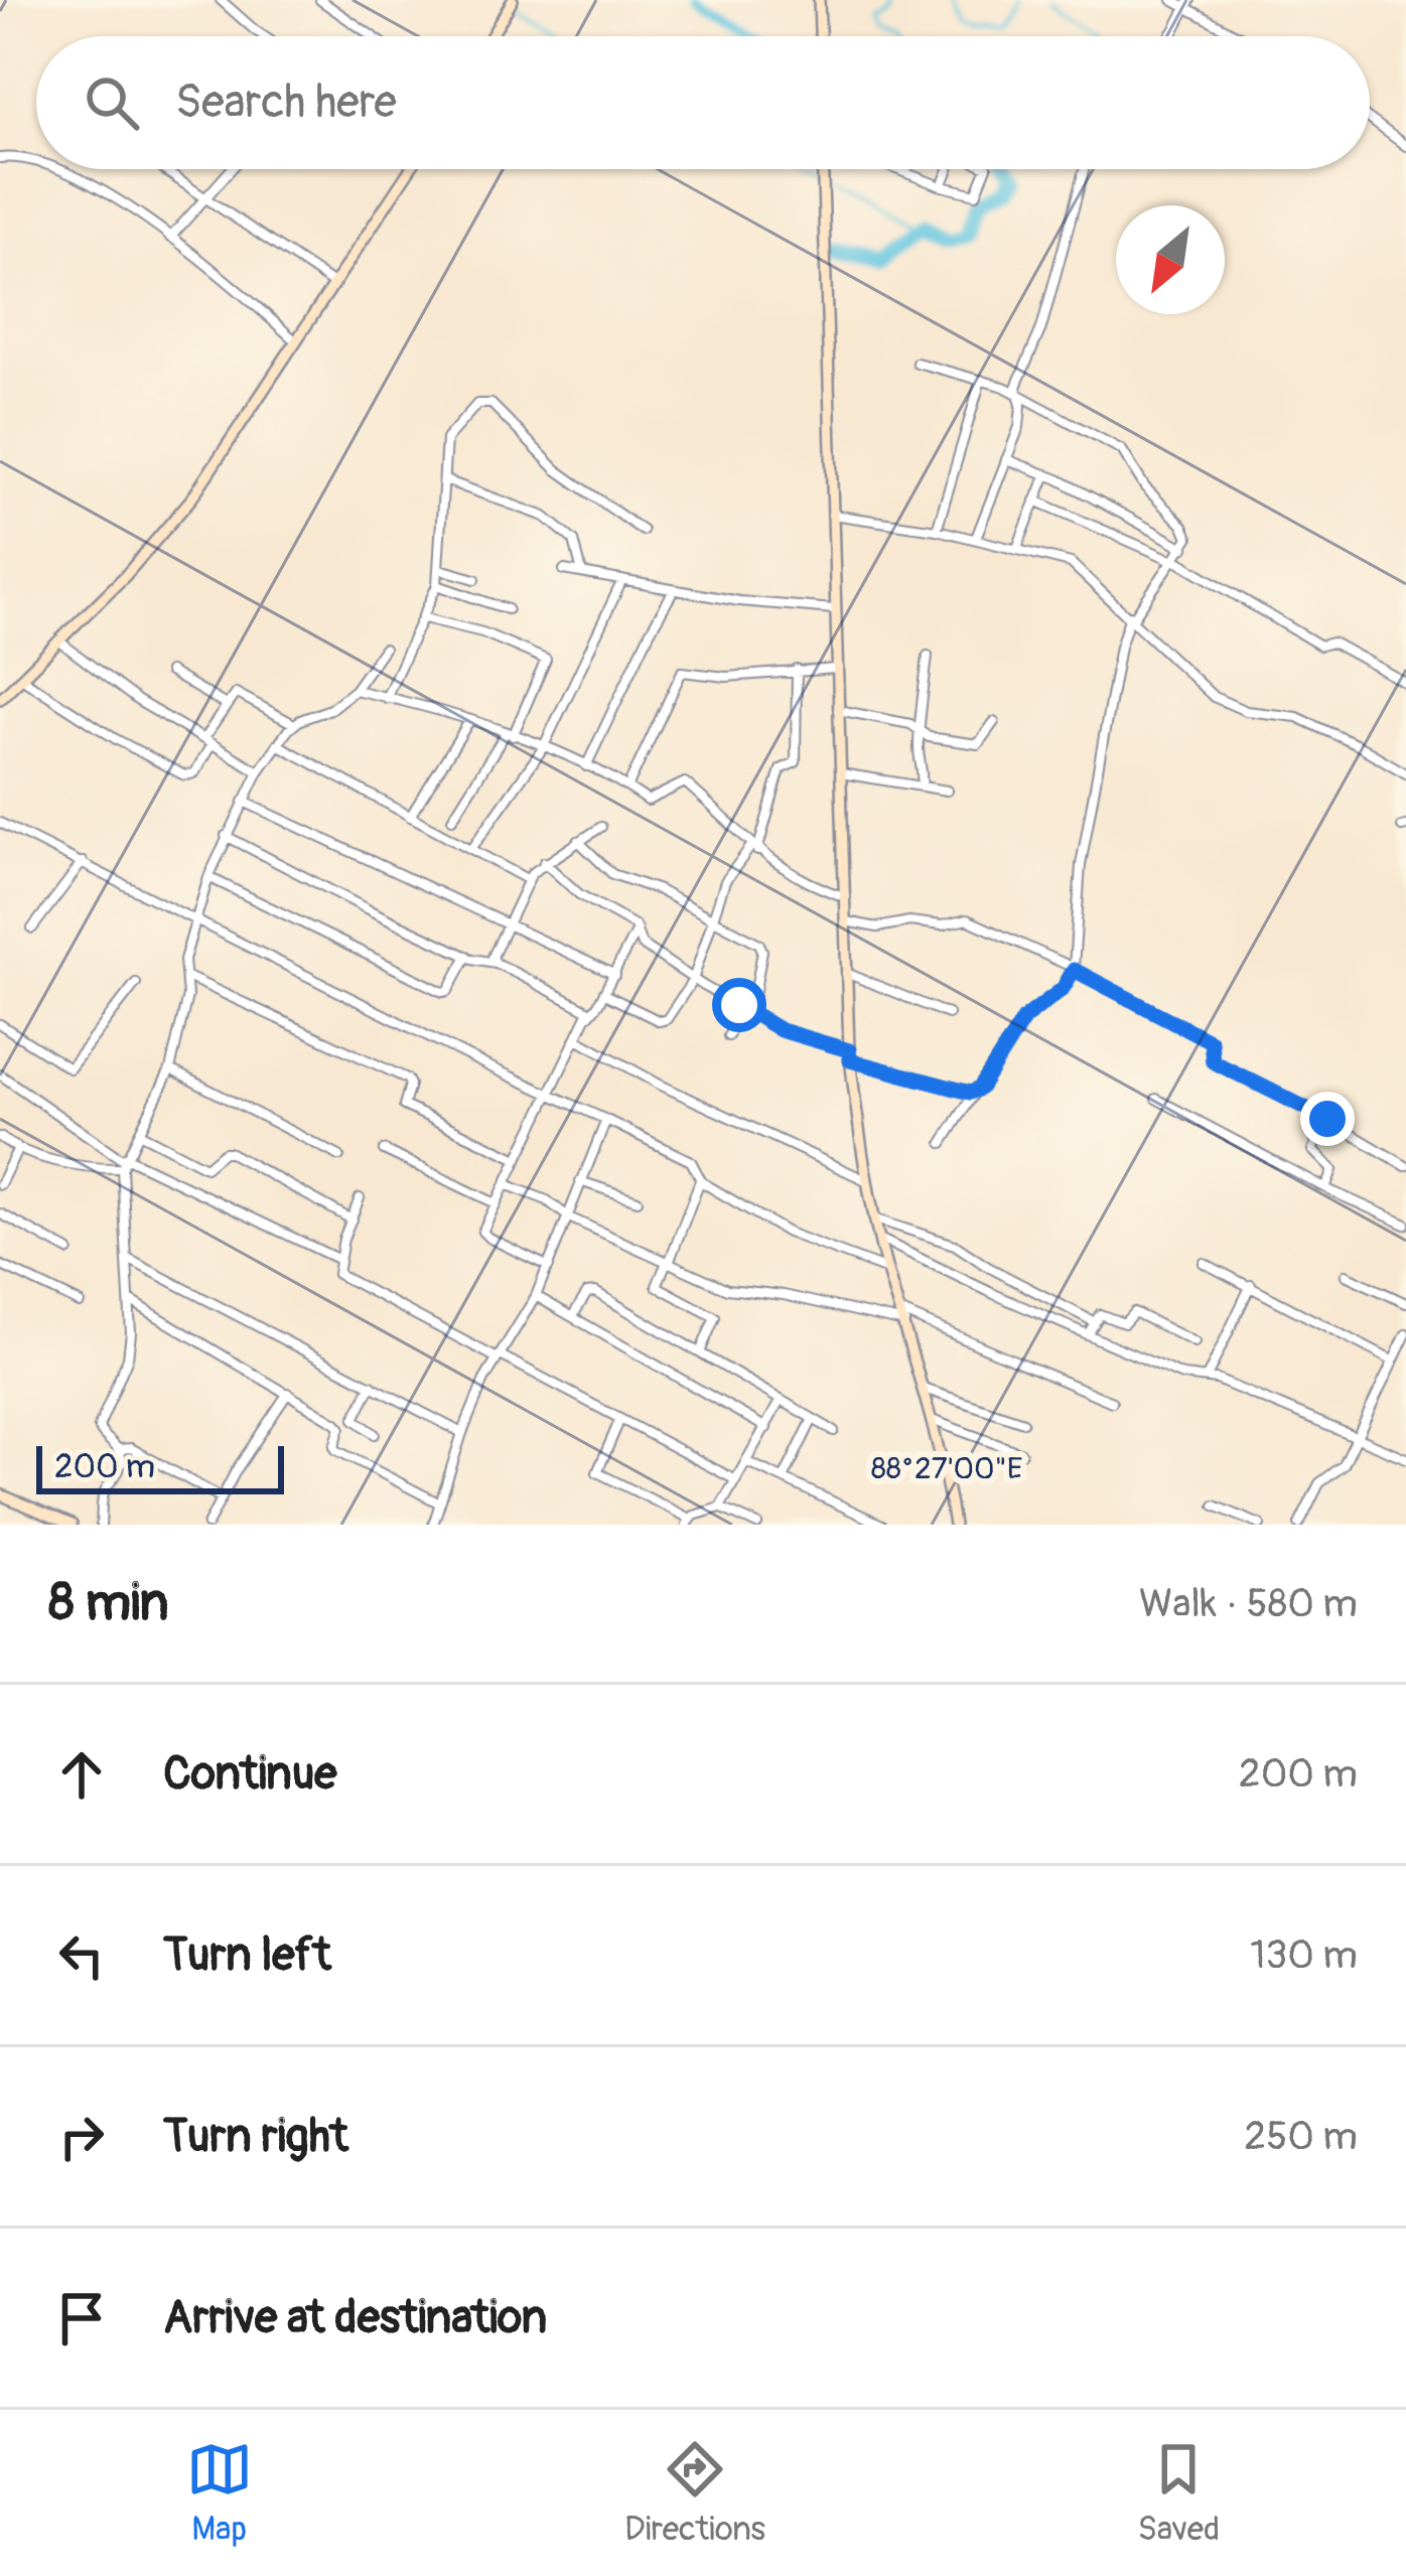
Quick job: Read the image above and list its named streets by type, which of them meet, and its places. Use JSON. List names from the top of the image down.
{
  "scale_bar": "200 m",
  "north": "bottom left",
  "page": {
    "search": "Search here",
    "scale": "200 m",
    "heading": ["8 min", "Walk · 580 m"],
    "list": [
      ["Continue", "200 m"],
      ["Turn left", "130 m"],
      ["Turn right", "250 m"],
      "Arrive at destination"
    ],
    "nav": ["Map", "Directions", "Saved"]
  },
  "coordinates": ["88°27'00\"E"]
}
